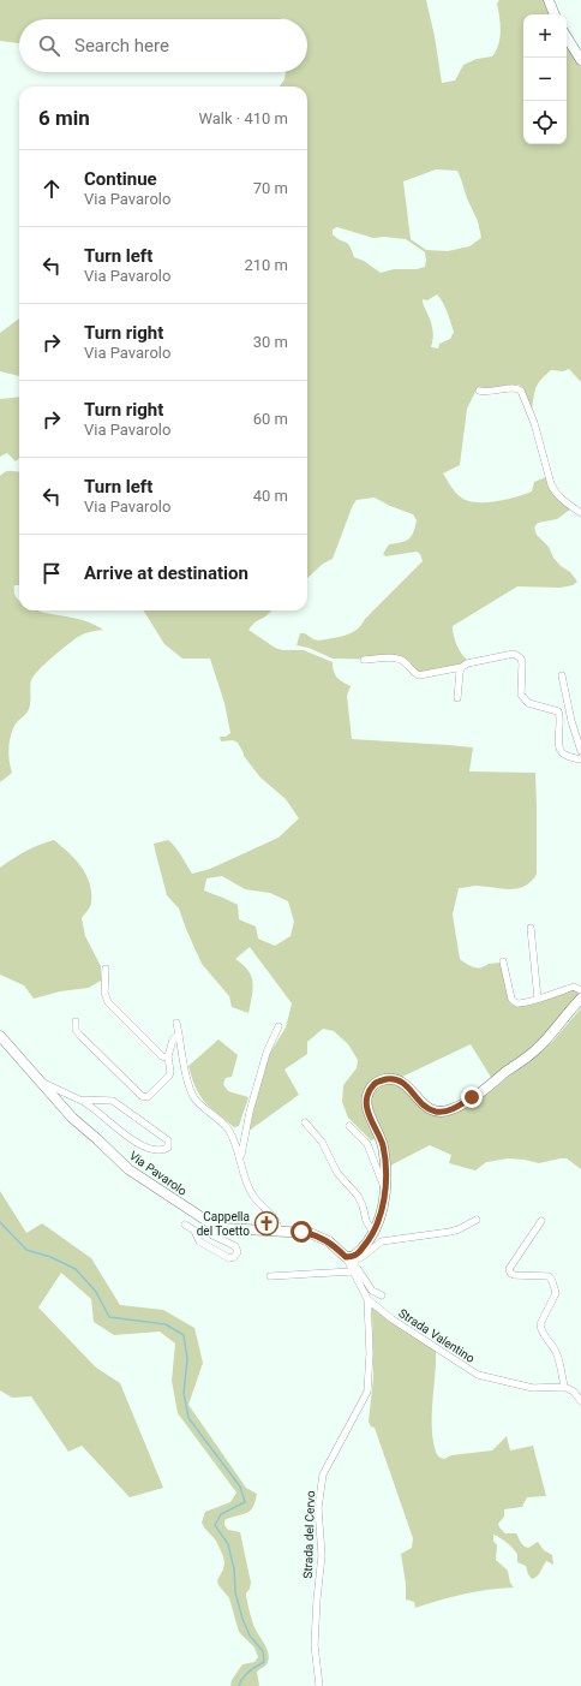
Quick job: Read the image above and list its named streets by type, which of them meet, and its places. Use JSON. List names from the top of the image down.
{
  "streets": {
    "street": ["Via Pavarolo", "Strada Valentino", "Strada del Cervo"]
  },
  "crossings": [
    ["Via Pavarolo", "Strada del Cervo"],
    ["Strada Valentino", "Strada del Cervo"]
  ],
  "places": {
    "church": ["Cappella del Toetto"]
  },
  "page": {
    "map_buttons": ["+", "−"],
    "search": "Search here",
    "heading": ["6 min", "Walk · 410 m"],
    "list": [
      ["Continue", "Via Pavarolo", "70 m"],
      ["Turn left", "Via Pavarolo", "210 m"],
      ["Turn right", "Via Pavarolo", "30 m"],
      ["Turn right", "Via Pavarolo", "60 m"],
      ["Turn left", "Via Pavarolo", "40 m"],
      "Arrive at destination"
    ]
  }
}
